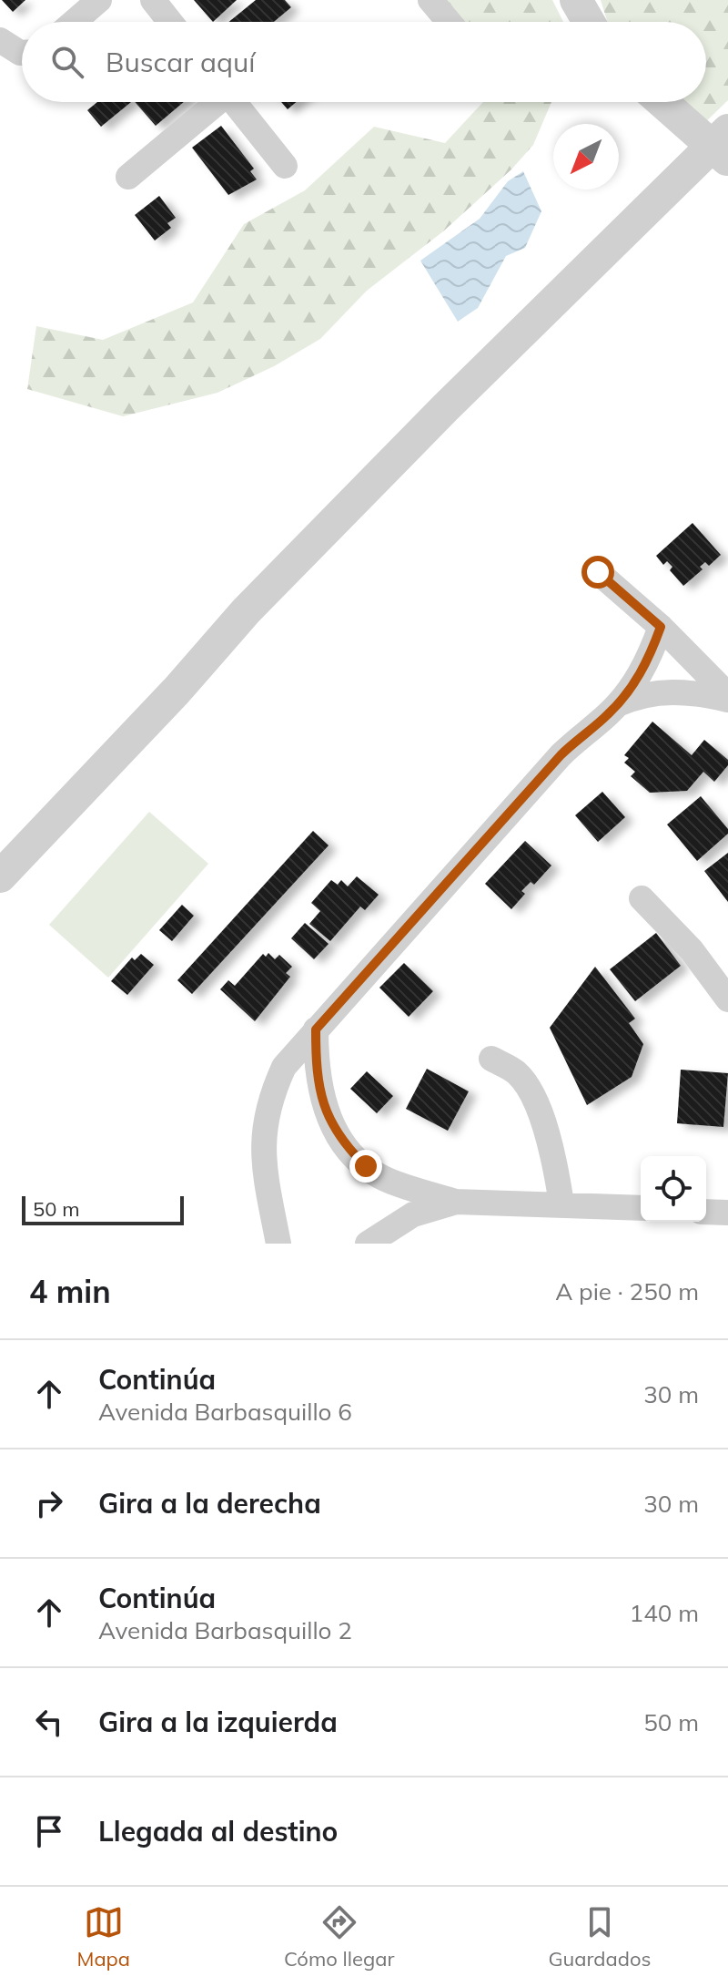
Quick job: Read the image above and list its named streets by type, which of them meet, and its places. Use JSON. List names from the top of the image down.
{
  "scale_bar": "50 m",
  "north": "bottom left",
  "page": {
    "search": "Buscar aquí",
    "scale": "50 m",
    "heading": ["4 min", "A pie · 250 m"],
    "list": [
      ["Continúa", "Avenida Barbasquillo 6", "30 m"],
      ["Gira a la derecha", "30 m"],
      ["Continúa", "Avenida Barbasquillo 2", "140 m"],
      ["Gira a la izquierda", "50 m"],
      "Llegada al destino"
    ],
    "nav": ["Mapa", "Cómo llegar", "Guardados"]
  }
}
